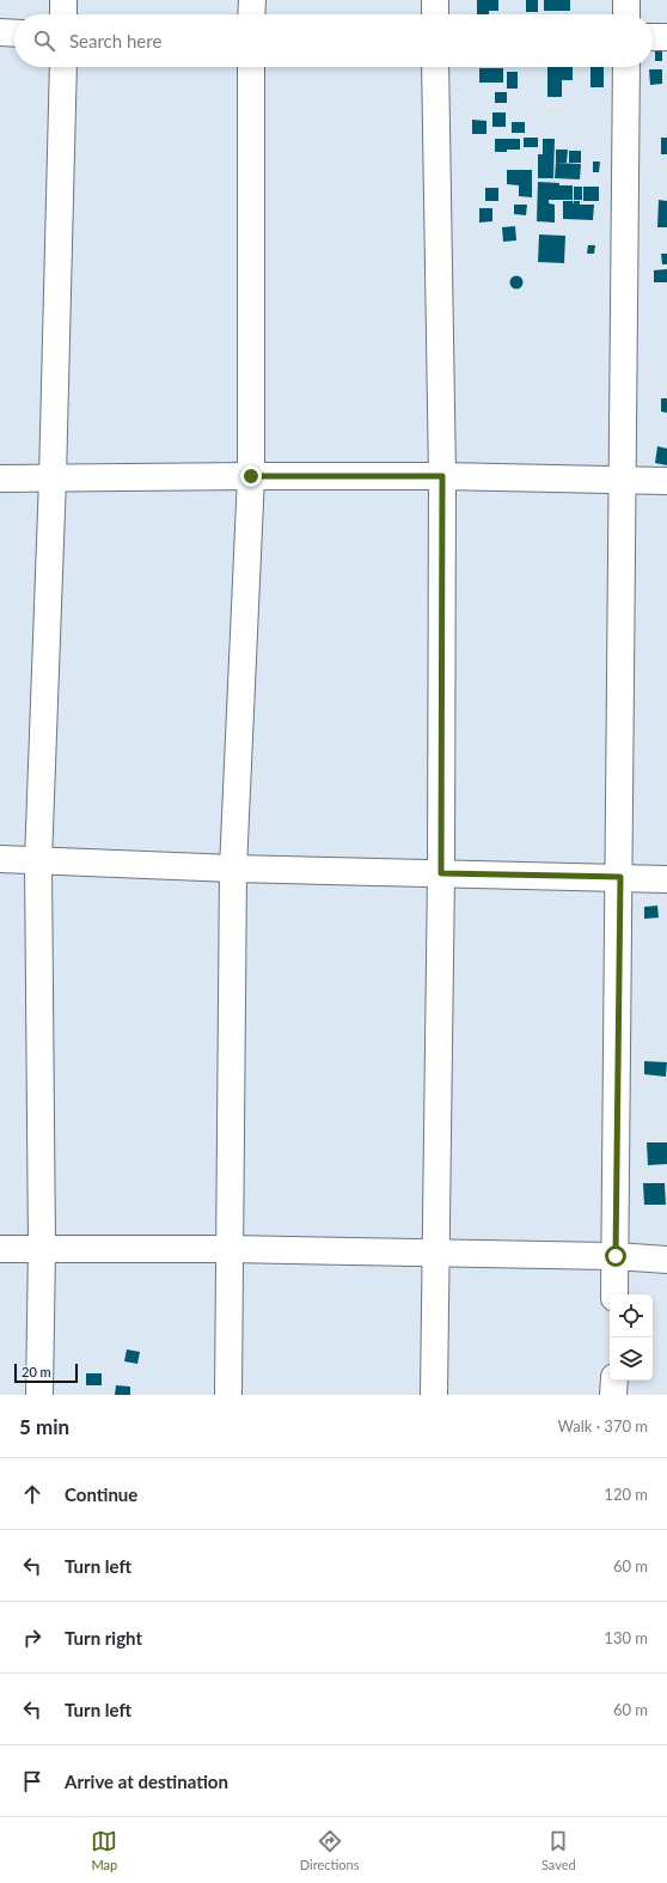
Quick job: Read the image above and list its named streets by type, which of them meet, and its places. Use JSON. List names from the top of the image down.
{
  "scale_bar": "20 m",
  "page": {
    "search": "Search here",
    "scale": "20 m",
    "heading": ["5 min", "Walk · 370 m"],
    "list": [
      ["Continue", "120 m"],
      ["Turn left", "60 m"],
      ["Turn right", "130 m"],
      ["Turn left", "60 m"],
      "Arrive at destination"
    ],
    "nav": ["Map", "Directions", "Saved"]
  }
}
